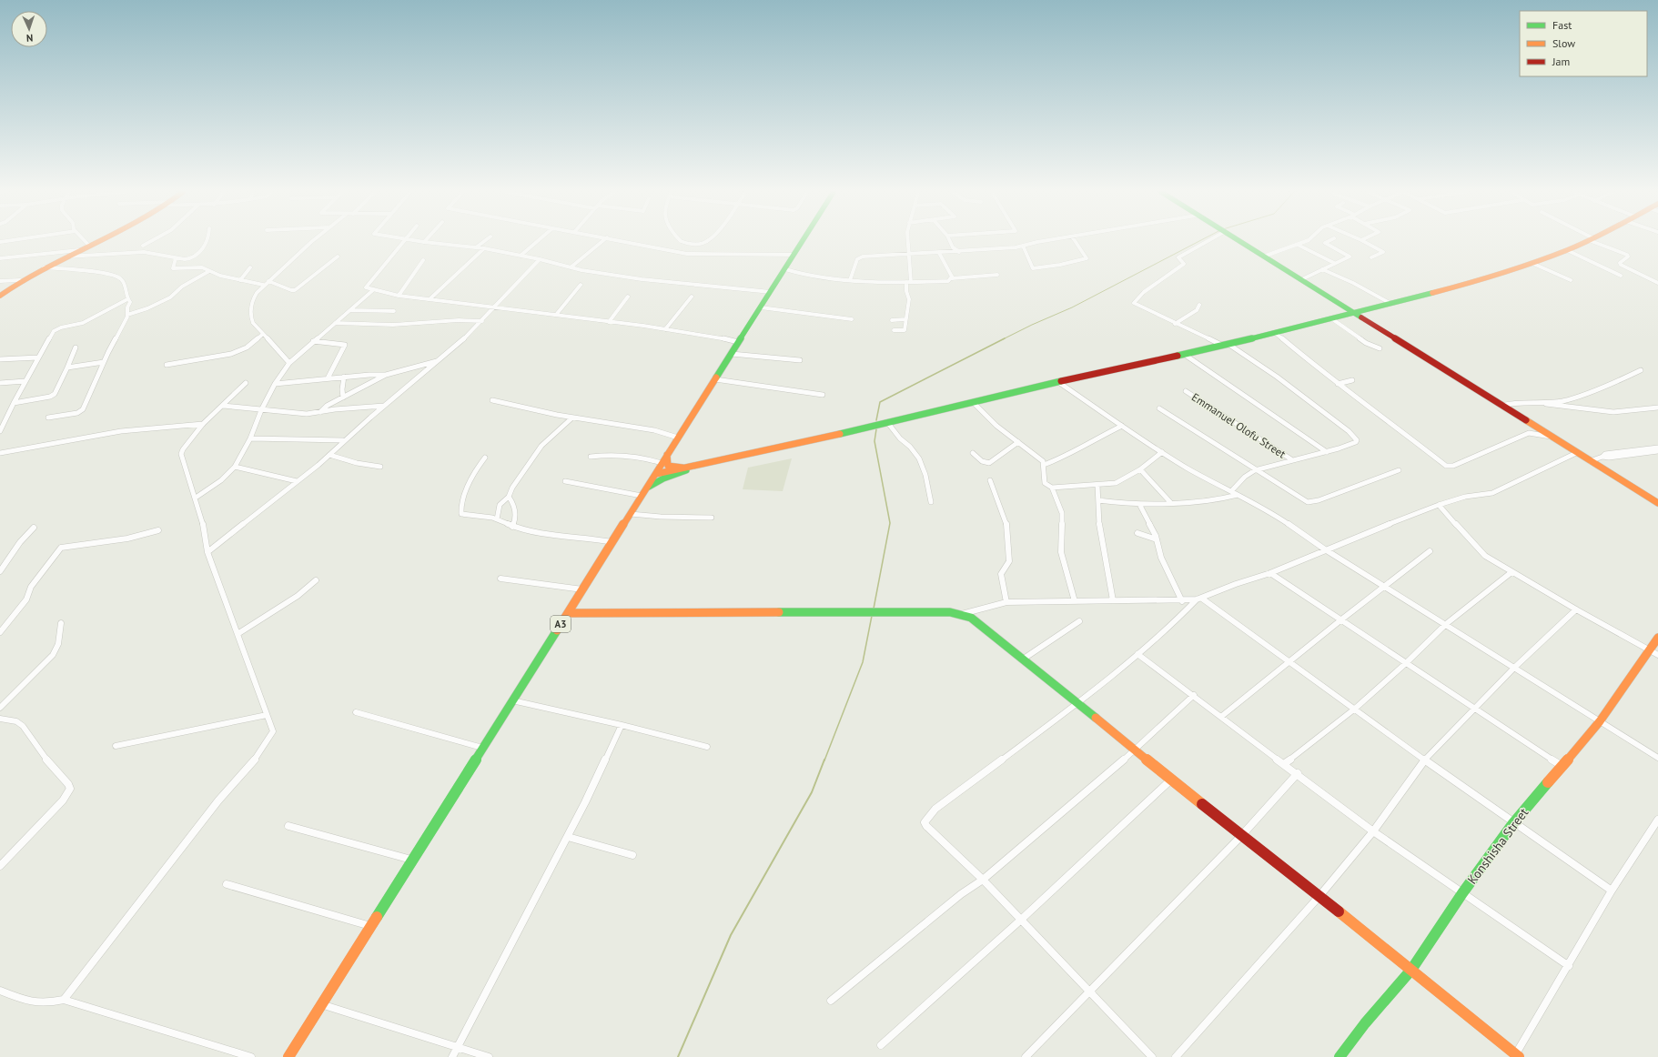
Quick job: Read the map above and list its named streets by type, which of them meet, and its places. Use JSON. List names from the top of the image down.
{
  "streets": {
    "main road": ["A3", "Konshisha Street"],
    "street": ["Emmanuel Olofu Street"]
  },
  "legend": ["Fast", "Slow", "Jam"],
  "north": "bottom"
}
